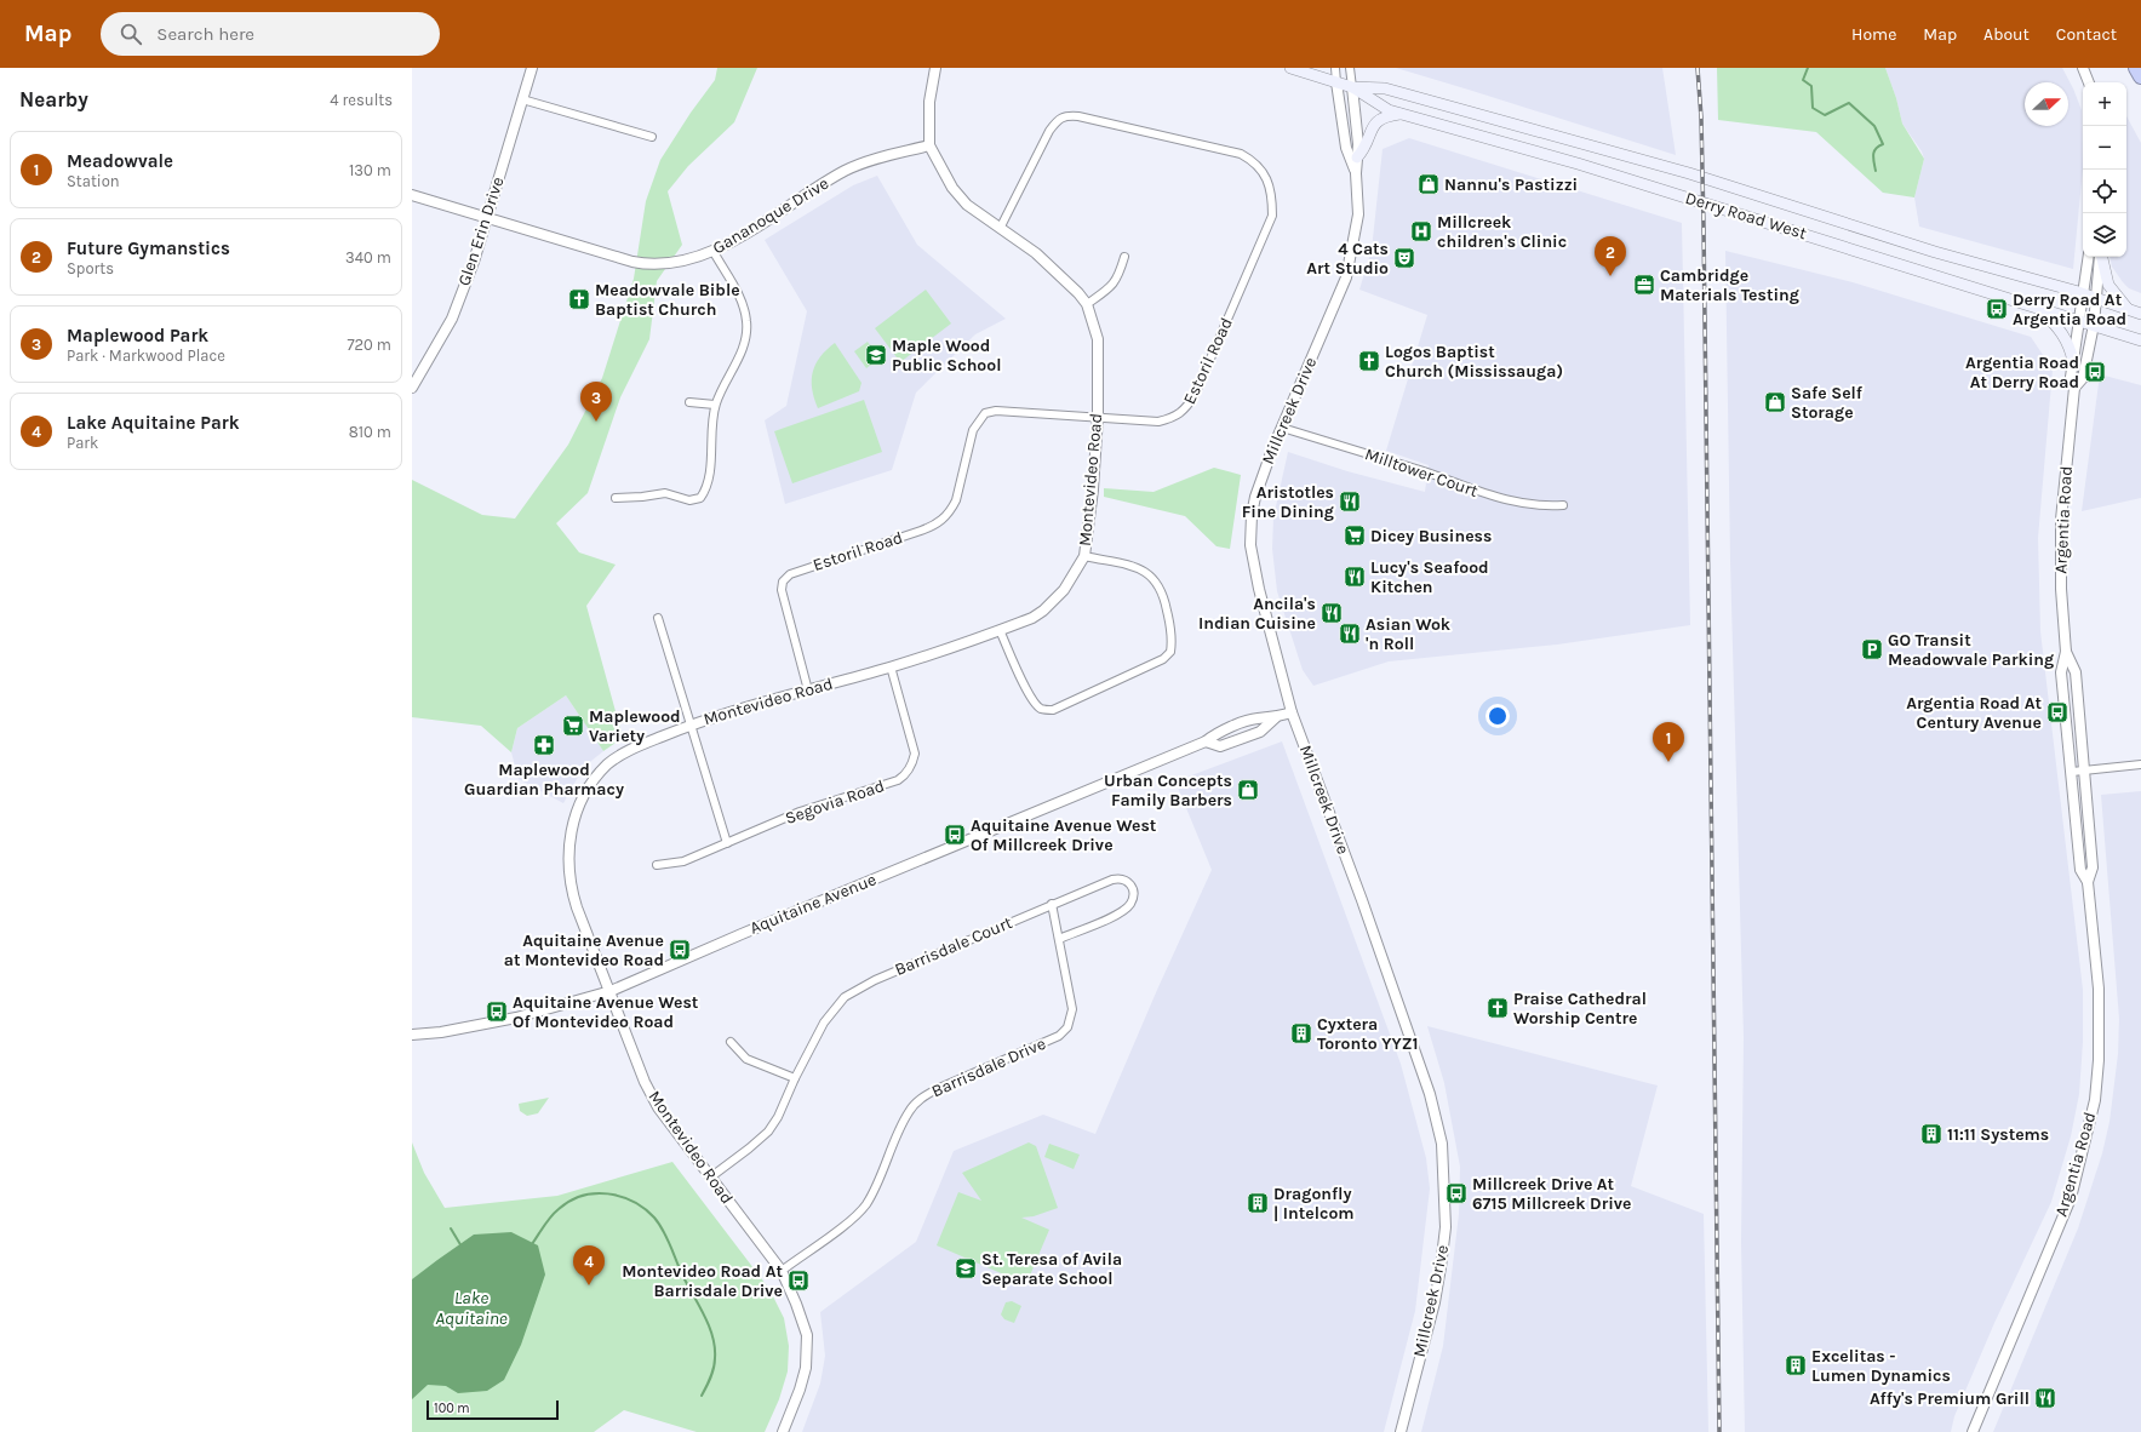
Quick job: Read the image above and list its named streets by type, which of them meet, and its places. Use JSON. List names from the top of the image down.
{
  "streets": {
    "main road": ["Derry Road West"],
    "street": [
      "Gananoque Drive",
      "Glen Erin Drive",
      "Estoril Road",
      "Millcreek Drive",
      "Milltower Court",
      "Montevideo Road",
      "Argentia Road",
      "Segovia Road",
      "Aquitaine Avenue",
      "Barrisdale Court",
      "Barrisdale Drive"
    ]
  },
  "crossings": [
    ["Gananoque Drive", "Glen Erin Drive"],
    ["Gananoque Drive", "Montevideo Road"],
    ["Derry Road West", "Millcreek Drive"],
    ["Derry Road West", "Argentia Road"],
    ["Estoril Road", "Montevideo Road"],
    ["Millcreek Drive", "Milltower Court"],
    ["Millcreek Drive", "Aquitaine Avenue"],
    ["Montevideo Road", "Segovia Road"],
    ["Montevideo Road", "Aquitaine Avenue"],
    ["Montevideo Road", "Barrisdale Drive"],
    ["Barrisdale Court", "Barrisdale Drive"]
  ],
  "water": ["Lake Aquitaine"],
  "places": {
    "shop": ["Nannu's Pastizzi", "Safe Self Storage", "Urban Concepts Family Barbers"],
    "hospital": ["Millcreek children's Clinic"],
    "theatre": ["4 Cats Art Studio"],
    "office": ["Cambridge Materials Testing"],
    "church": ["Meadowvale Bible Baptist Church", "Logos Baptist Church (Mississauga)", "Praise Cathedral Worship Centre"],
    "bus stop": [
      "Derry Road At Argentia Road",
      "Argentia Road At Derry Road",
      "Argentia Road At Century Avenue",
      "Aquitaine Avenue West Of Millcreek Drive",
      "Aquitaine Avenue at Montevideo Road",
      "Aquitaine Avenue West Of Montevideo Road",
      "Millcreek Drive At 6715 Millcreek Drive",
      "Montevideo Road At Barrisdale Drive"
    ],
    "school or university": ["Maple Wood Public School", "St. Teresa of Avila Separate School"],
    "restaurant": [
      "Aristotles Fine Dining",
      "Lucy's Seafood Kitchen",
      "Ancila's Indian Cuisine",
      "Asian Wok 'n Roll",
      "Affy's Premium Grill"
    ],
    "supermarket": ["Dicey Business", "Maplewood Variety"],
    "parking": ["GO Transit Meadowvale Parking"],
    "pharmacy": ["Maplewood Guardian Pharmacy"],
    "building": [
      "Cyxtera Toronto YYZ1",
      "11:11 Systems",
      "Dragonfly | Intelcom",
      "Excelitas - Lumen Dynamics"
    ]
  },
  "scale_bar": "100 m",
  "north": "right",
  "page": {
    "header": "Map",
    "search": "Search here",
    "nav": [
      "Home",
      "Map",
      "About",
      "Contact"
    ],
    "heading": ["Nearby", "4 results"],
    "map_buttons": ["+", "−"],
    "list": [
      {
        "mark": "1",
        "name": "Meadowvale",
        "note": "Station",
        "value": "130 m"
      },
      {
        "mark": "2",
        "name": "Future Gymanstics",
        "note": "Sports",
        "value": "340 m"
      },
      {
        "mark": "3",
        "name": "Maplewood Park",
        "note": "Park · Markwood Place",
        "value": "720 m"
      },
      {
        "mark": "4",
        "name": "Lake Aquitaine Park",
        "note": "Park",
        "value": "810 m"
      }
    ],
    "pins": [
      "2",
      "3",
      "1",
      "4"
    ],
    "scale": "100 m"
  }
}
